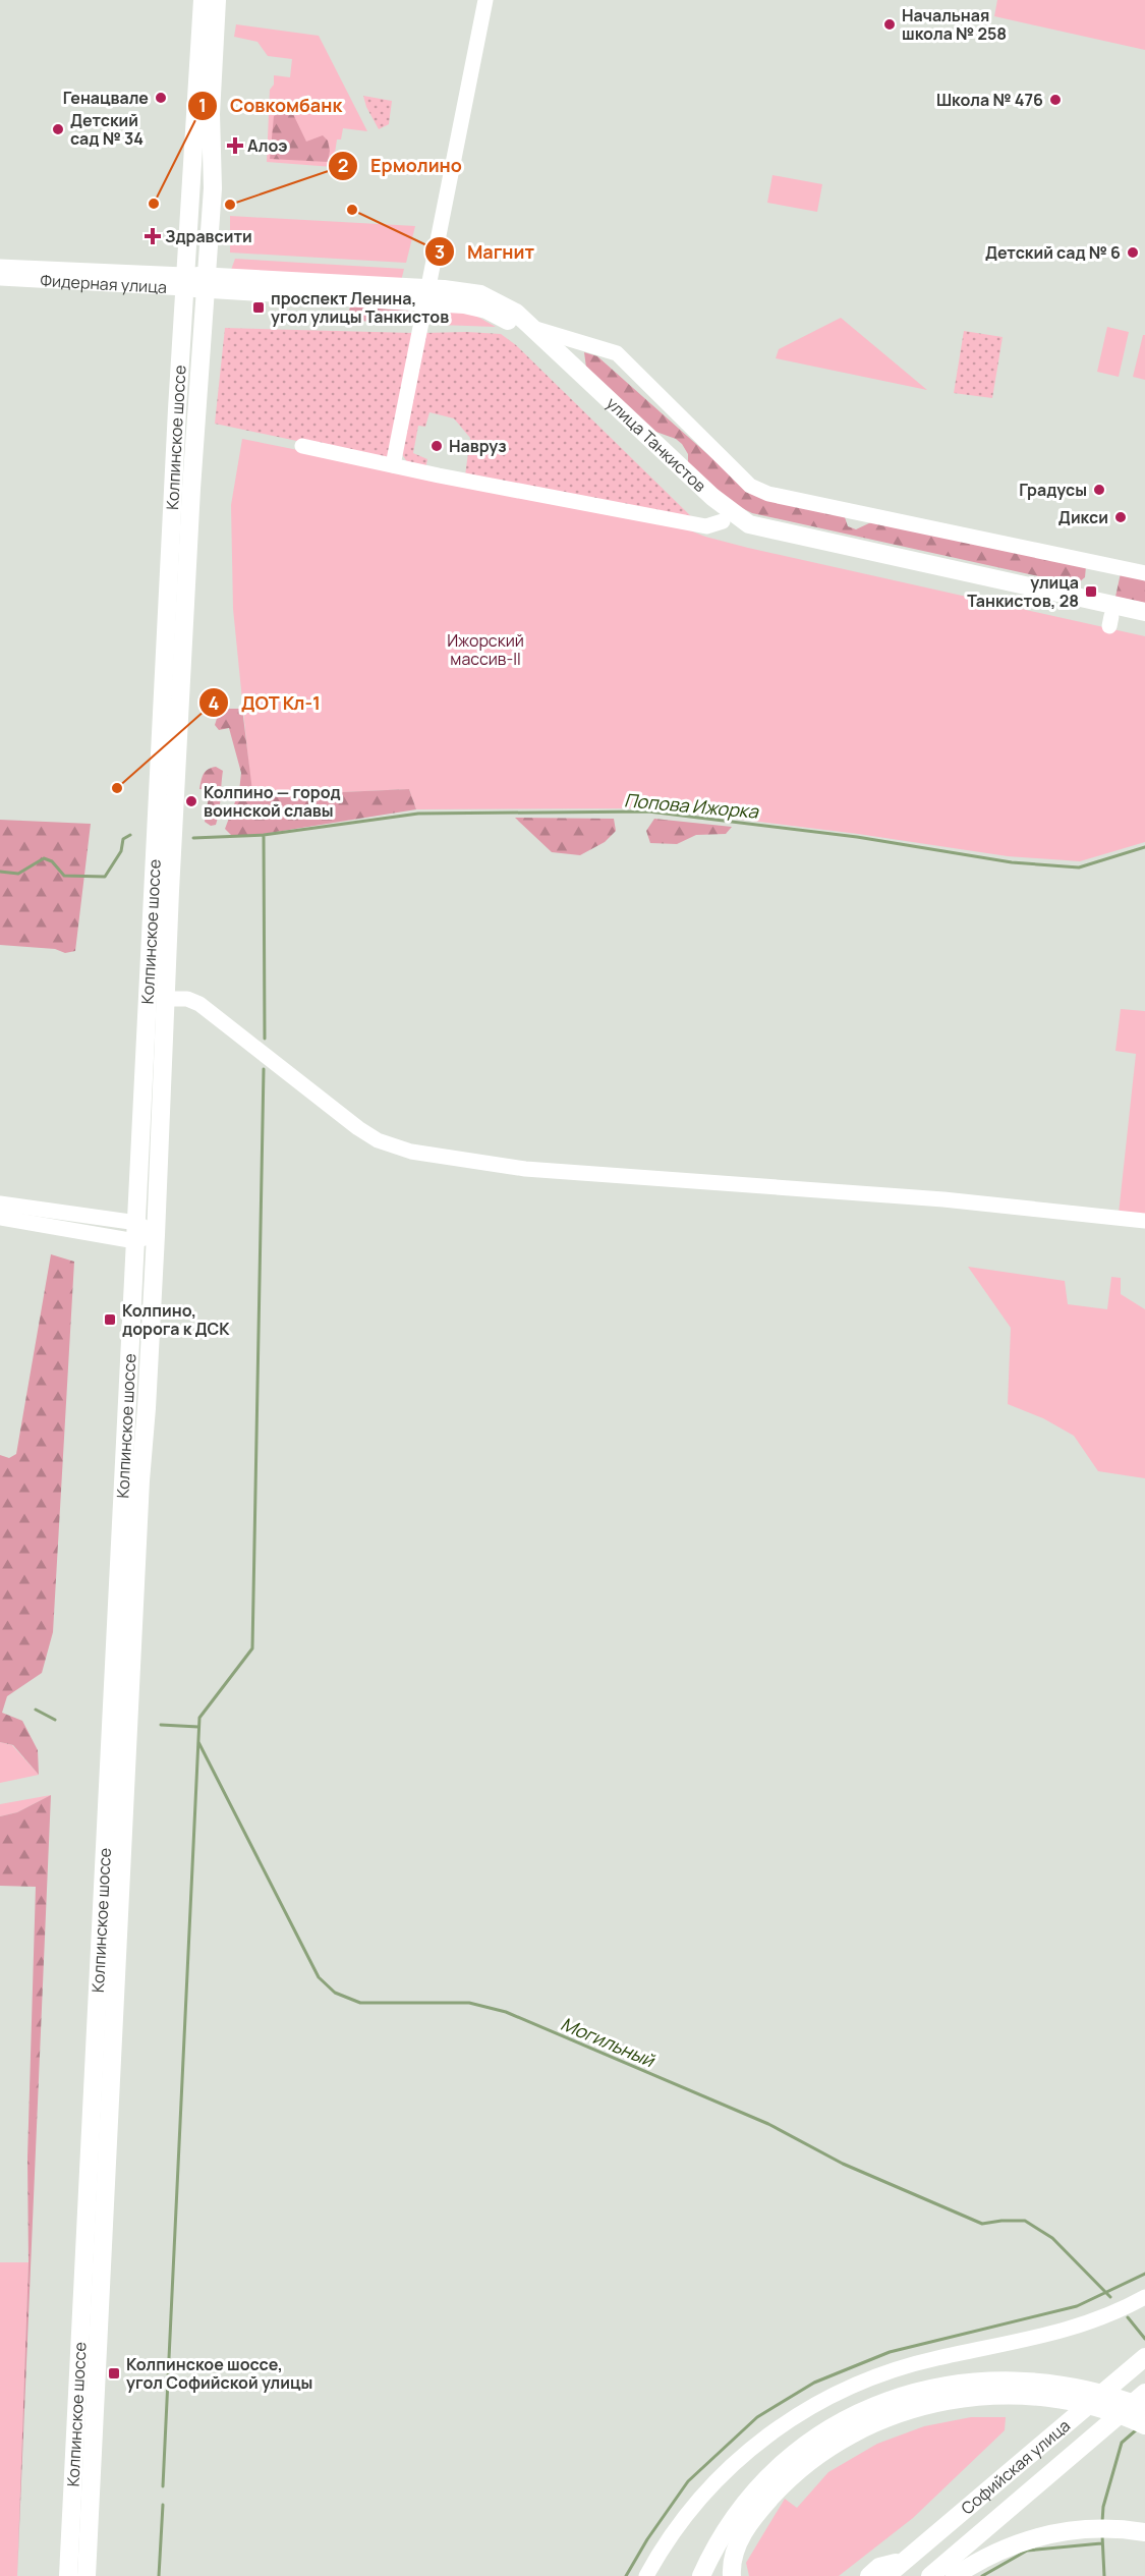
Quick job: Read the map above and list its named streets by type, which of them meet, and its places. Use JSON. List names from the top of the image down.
{
  "streets": {
    "main road": [
      "Фидерная улица",
      "Колпинское шоссе",
      "улица Танкистов",
      "Софийская улица"
    ]
  },
  "crossings": [
    ["Фидерная улица", "Колпинское шоссе"],
    ["Фидерная улица", "улица Танкистов"],
    ["Колпинское шоссе", "улица Танкистов"]
  ],
  "water": ["Попова Ижорка", "Могильный"],
  "parks": ["Ижорский массив-II"],
  "places": {
    "other": [
      "Начальная школа № 258",
      "Генацвале",
      "Школа № 476",
      "Детский сад № 34",
      "Совкомбанк",
      "Ермолино",
      "Магнит",
      "Детский сад № 6",
      "Навруз",
      "Градусы",
      "Дикси",
      "ДОТ Кл-1",
      "Колпино — город воинской славы"
    ],
    "health": ["Алоэ", "Здравсити"],
    "transit": [
      "проспект Ленина, угол улицы Танкистов",
      "улица Танкистов, 28",
      "Колпино, дорога к ДСК",
      "Колпинское шоссе, угол Софийской улицы"
    ]
  }
}
